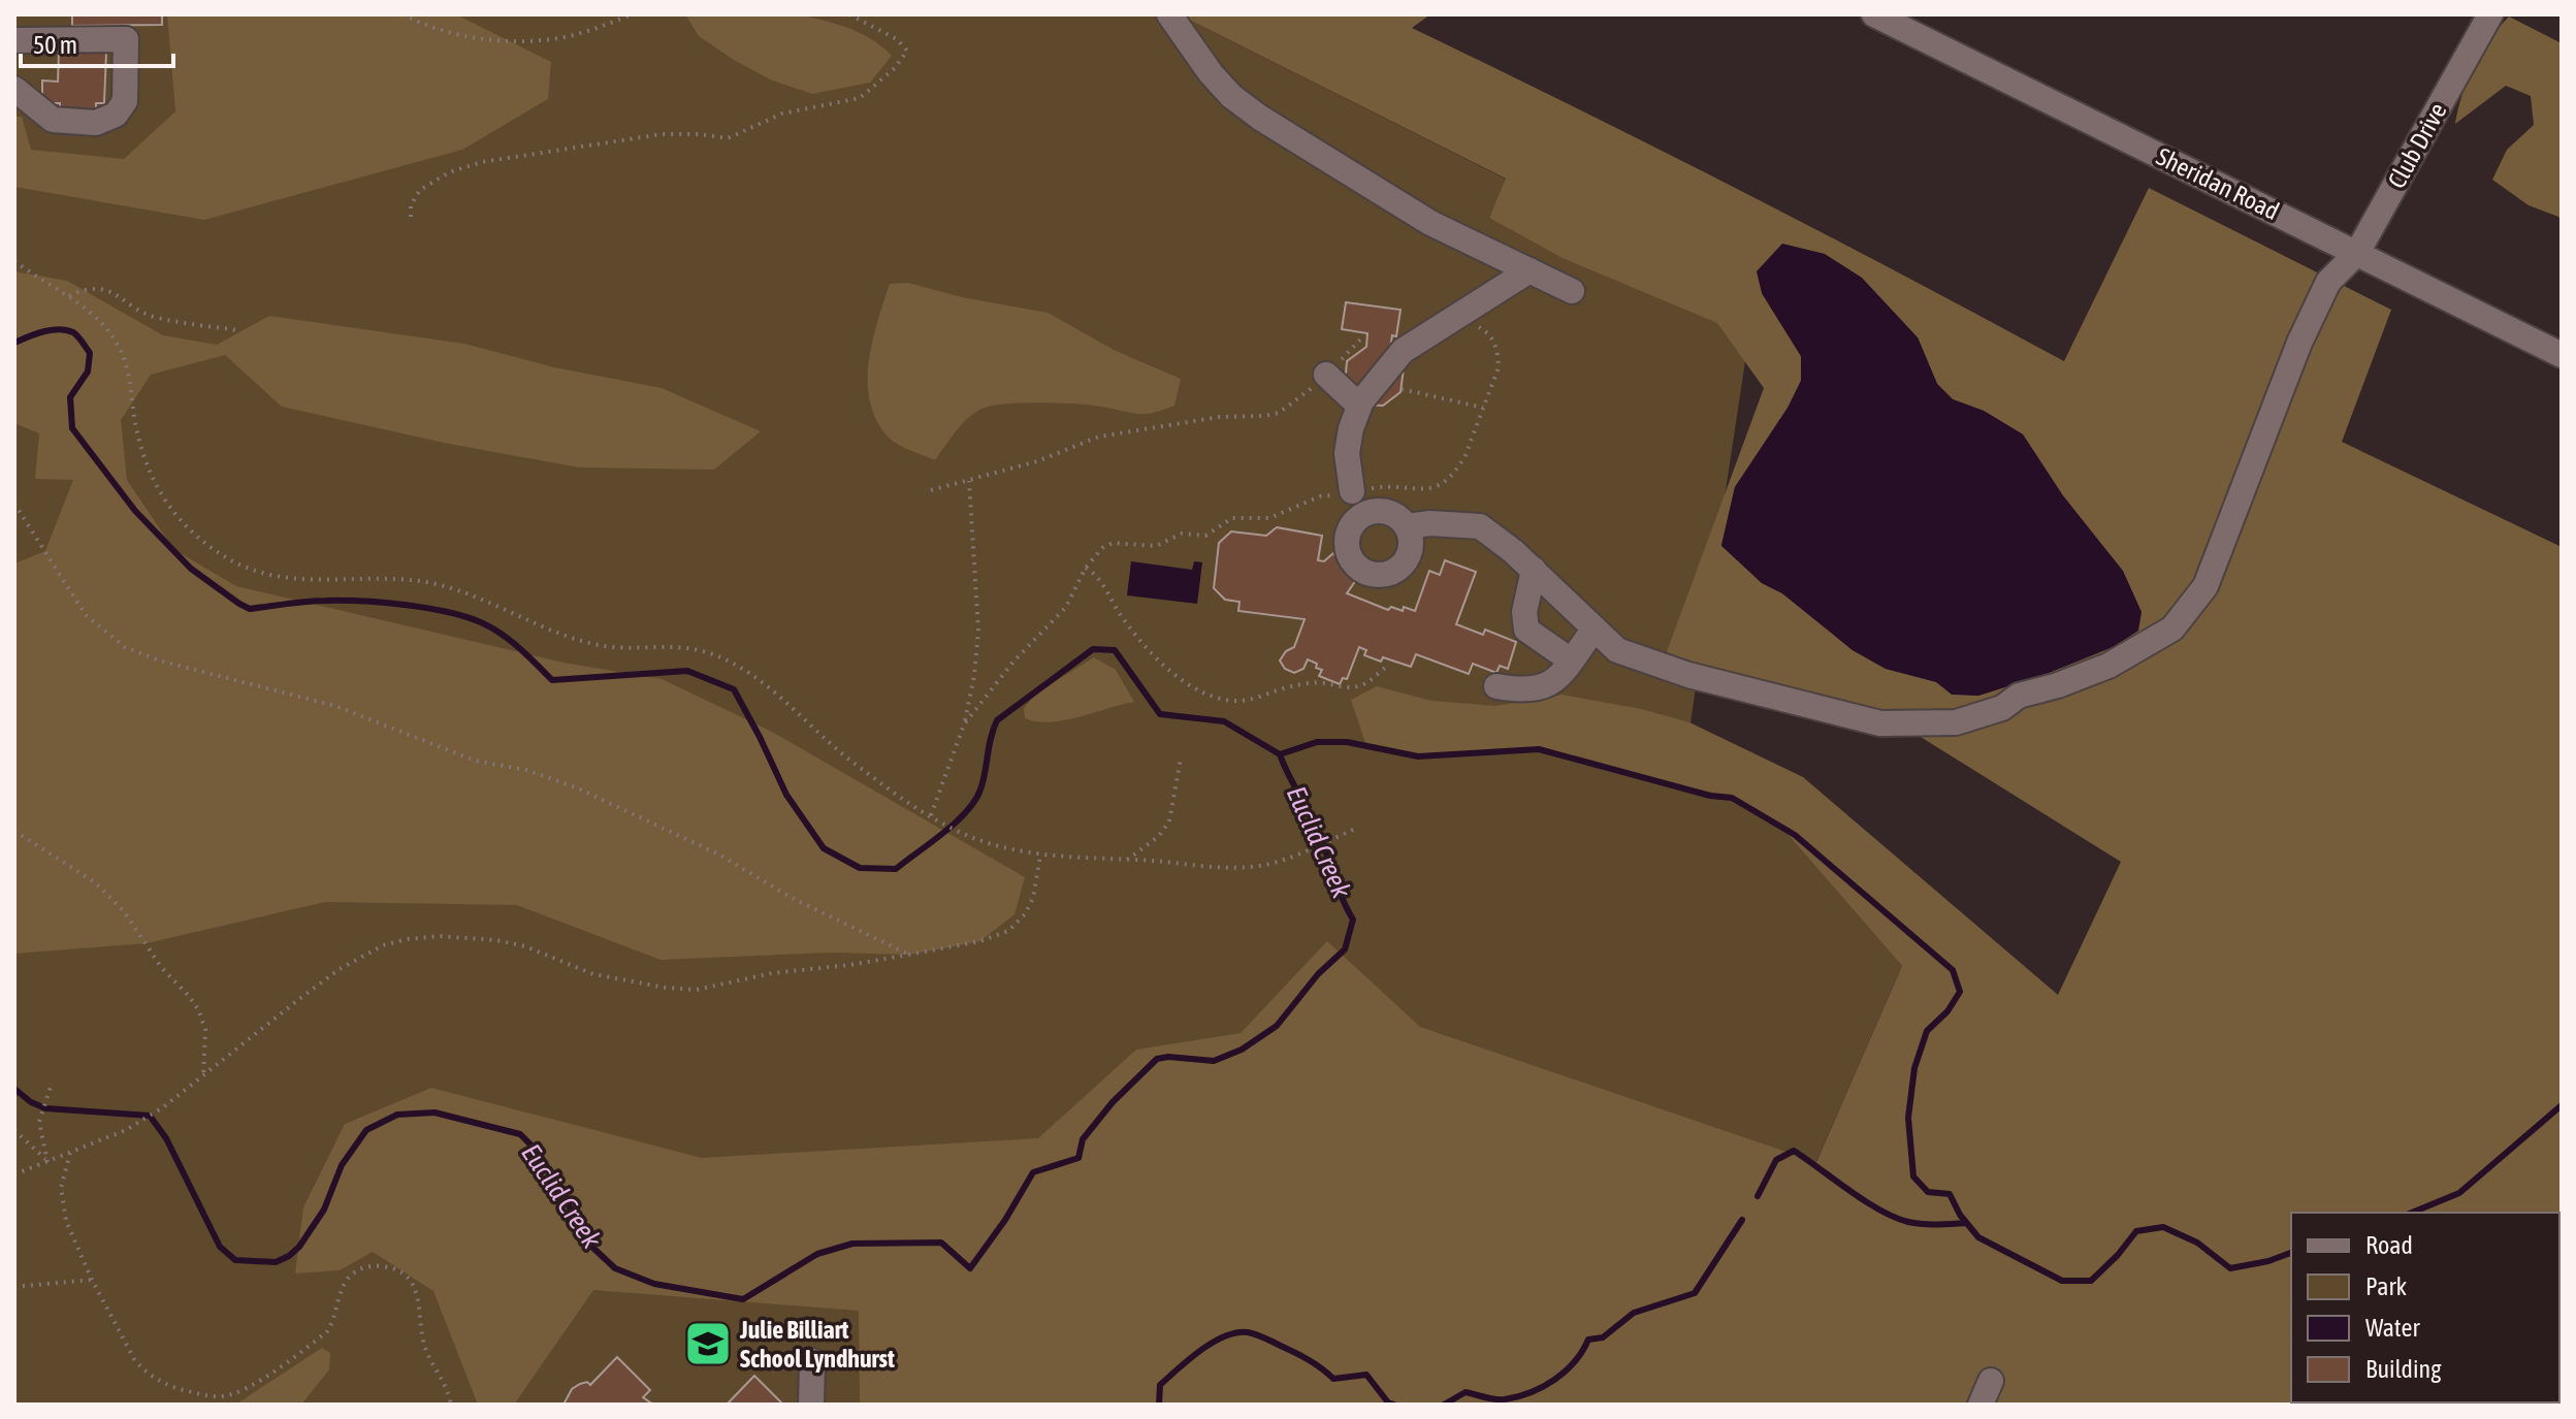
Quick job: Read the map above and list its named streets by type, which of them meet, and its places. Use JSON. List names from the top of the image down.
{
  "streets": {
    "street": ["Club Drive", "Sheridan Road"]
  },
  "crossings": [
    ["Club Drive", "Sheridan Road"]
  ],
  "water": ["Euclid Creek"],
  "places": {
    "school or university": ["Julie Billiart School Lyndhurst"]
  },
  "legend": [
    "Road",
    "Park",
    "Water",
    "Building"
  ],
  "scale_bar": "50 m"
}
